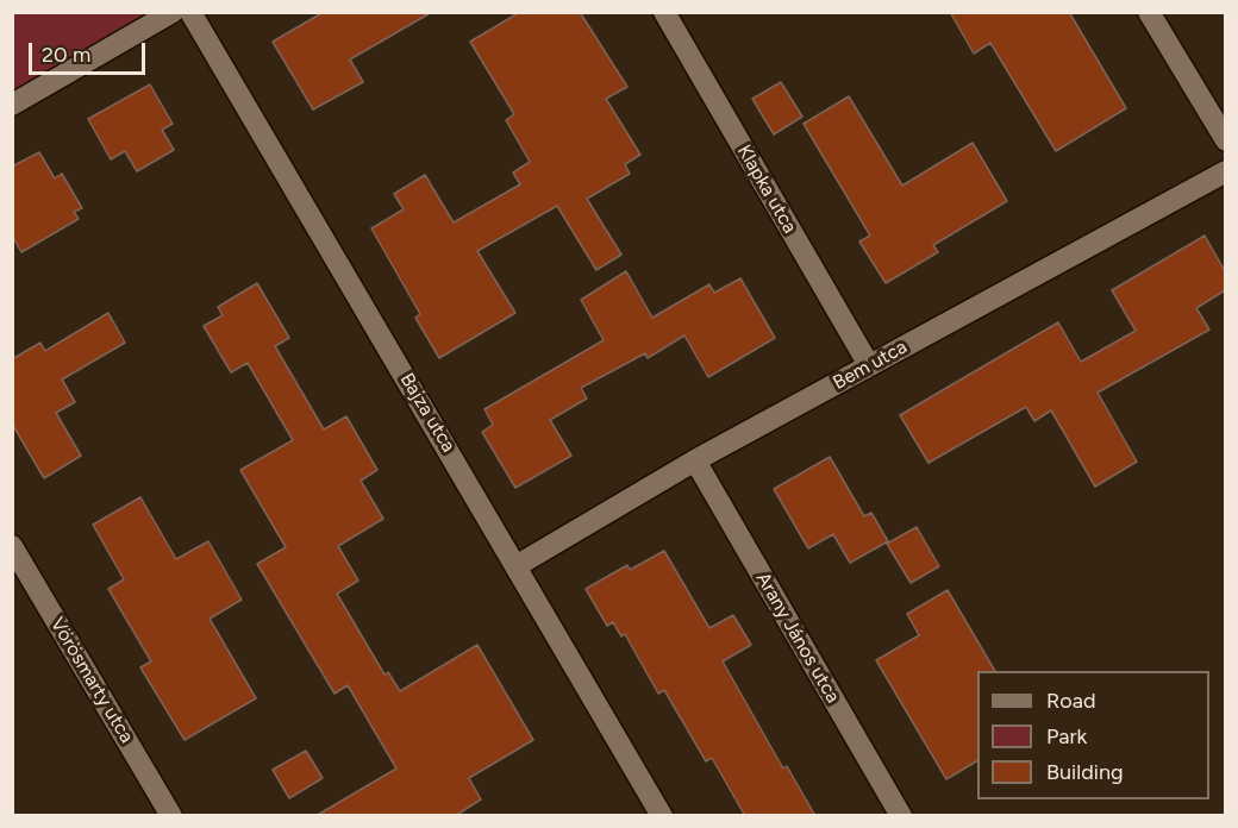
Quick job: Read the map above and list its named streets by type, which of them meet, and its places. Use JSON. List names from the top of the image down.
{
  "streets": {
    "street": [
      "Klapka utca",
      "Bem utca",
      "Bajza utca",
      "Arany János utca",
      "Vörösmarty utca"
    ]
  },
  "crossings": [
    ["Klapka utca", "Bem utca"],
    ["Bem utca", "Bajza utca"],
    ["Bem utca", "Arany János utca"]
  ],
  "legend": ["Road", "Park", "Building"],
  "scale_bar": "20 m"
}
